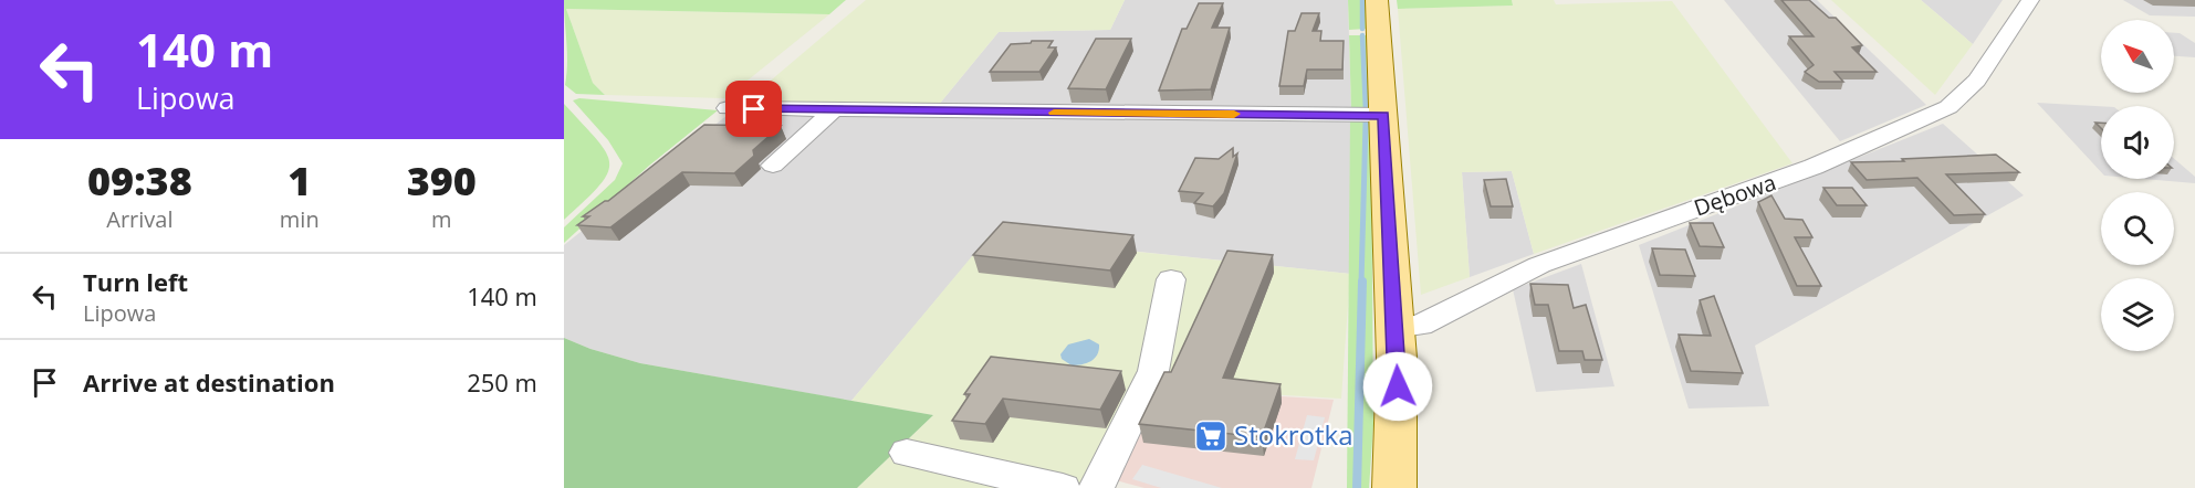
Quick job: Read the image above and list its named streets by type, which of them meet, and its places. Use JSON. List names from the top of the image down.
{
  "streets": {
    "street": ["Dębowa"]
  },
  "places": {
    "supermarket": ["Stokrotka"]
  },
  "north": "top left",
  "page": {
    "turn": ["140 m", "Lipowa"],
    "eta": [
      "09:38",
      "Arrival",
      "1",
      "min",
      "390",
      "m"
    ],
    "list": [
      {
        "name": "Turn left",
        "note": "Lipowa",
        "value": "140 m"
      },
      {
        "name": "Arrive at destination",
        "value": "250 m"
      }
    ]
  }
}
